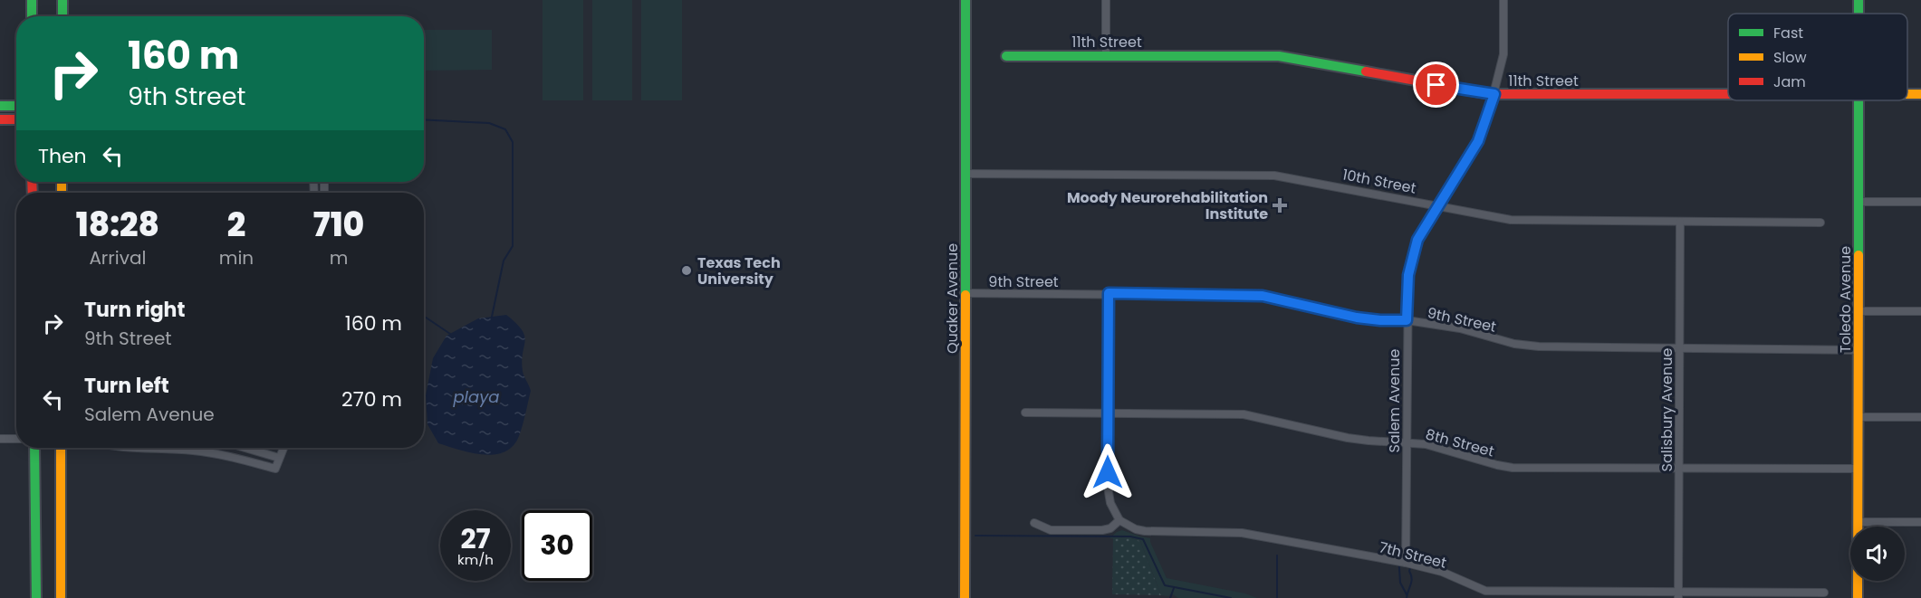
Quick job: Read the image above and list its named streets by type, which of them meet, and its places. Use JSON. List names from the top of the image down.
{
  "streets": {
    "street": [
      "11th Street",
      "10th Street",
      "9th Street",
      "Quaker Avenue",
      "Toledo Avenue",
      "Salem Avenue",
      "Salisbury Avenue",
      "8th Street",
      "7th Street"
    ]
  },
  "crossings": [
    ["11th Street", "Salem Avenue"],
    ["10th Street", "Quaker Avenue"],
    ["10th Street", "Salem Avenue"],
    ["10th Street", "Salisbury Avenue"],
    ["9th Street", "Quaker Avenue"],
    ["9th Street", "Toledo Avenue"],
    ["9th Street", "Salem Avenue"],
    ["9th Street", "Salisbury Avenue"],
    ["Toledo Avenue", "8th Street"],
    ["Salem Avenue", "8th Street"],
    ["Salem Avenue", "7th Street"],
    ["Salisbury Avenue", "8th Street"],
    ["Salisbury Avenue", "7th Street"]
  ],
  "water": ["playa"],
  "places": {
    "health": ["Moody Neurorehabilitation Institute"],
    "other": ["Texas Tech University"]
  },
  "legend": ["Fast", "Slow", "Jam"],
  "page": {
    "turn": ["160 m", "9th Street"],
    "then": "Then",
    "eta": [
      "18:28",
      "Arrival",
      "2",
      "min",
      "710",
      "m"
    ],
    "list": [
      {
        "name": "Turn right",
        "note": "9th Street",
        "value": "160 m"
      },
      {
        "name": "Turn left",
        "note": "Salem Avenue",
        "value": "270 m"
      }
    ],
    "speed": "27 km/h",
    "limit": "30"
  }
}
